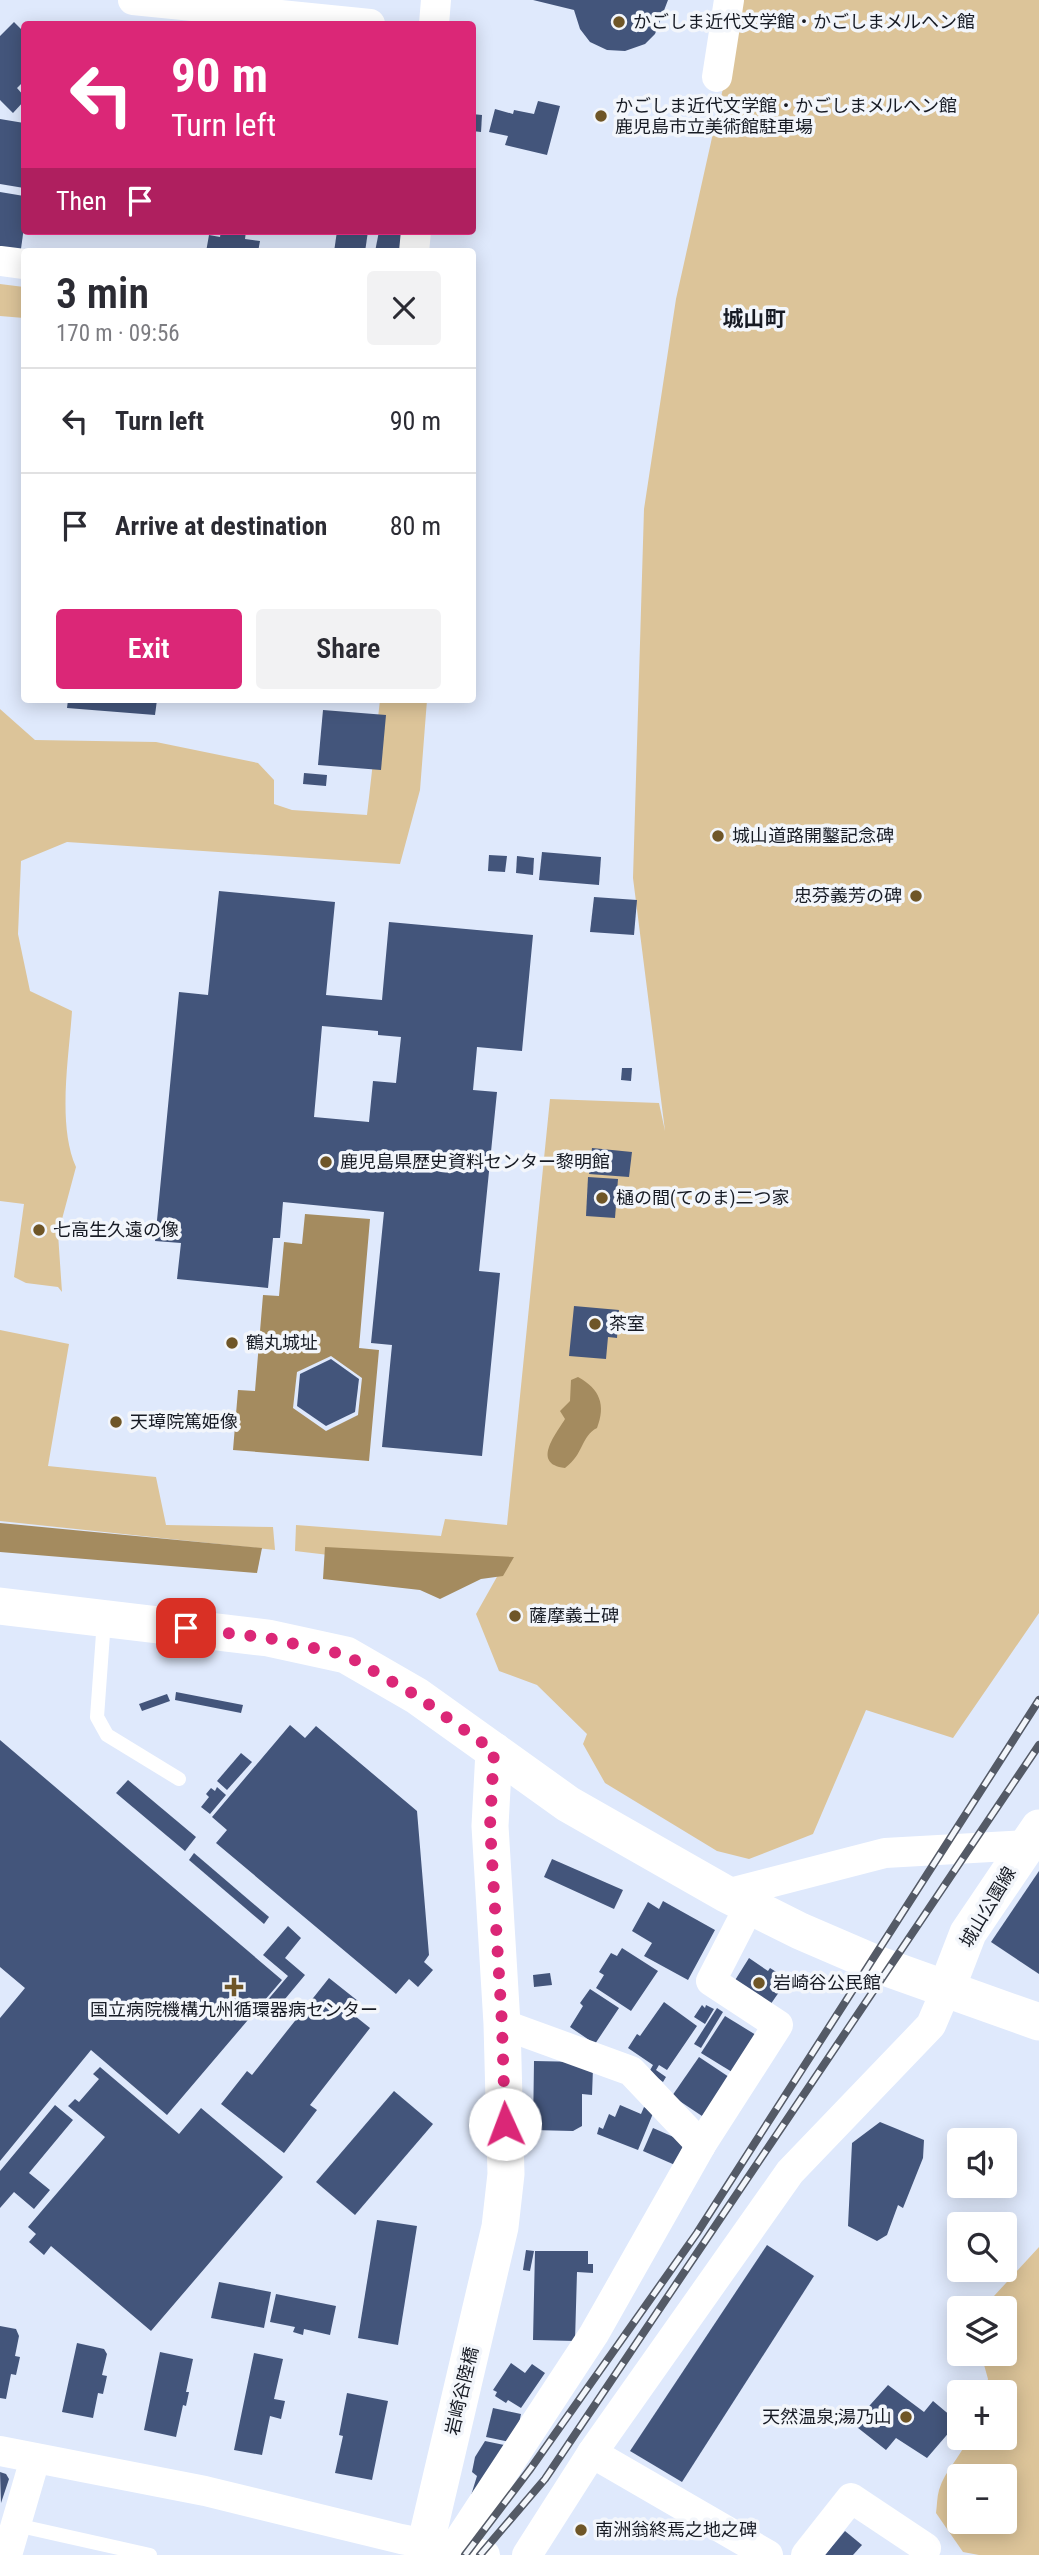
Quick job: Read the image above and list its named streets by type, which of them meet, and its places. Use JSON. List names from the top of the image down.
{
  "streets": {
    "street": ["城山公園線", "岩崎谷陸橋"]
  },
  "districts": ["城山町"],
  "places": {
    "other": [
      "かごしま近代文学館・かごしまメルヘン館",
      "かごしま近代文学館・かごしまメルヘン館 鹿児島市立美術館駐車場",
      "城山道路開鑿記念碑",
      "忠芬義芳の碑",
      "鹿児島県歴史資料センター黎明館",
      "樋の間(てのま)二つ家",
      "七高生久遠の像",
      "茶室",
      "鶴丸城址",
      "天璋院篤姫像",
      "薩摩義士碑",
      "岩崎谷公民館",
      "天然温泉;湯乃山",
      "南洲翁終焉之地之碑"
    ],
    "health": ["国立病院機構九州循環器病センター"]
  },
  "page": {
    "turn": ["90 m", "Turn left"],
    "then": "Then",
    "heading": ["3 min", "170 m · 09:56"],
    "list": [
      {
        "name": "Turn left",
        "value": "90 m"
      },
      {
        "name": "Arrive at destination",
        "value": "80 m"
      }
    ],
    "buttons": ["Exit", "Share"],
    "map_buttons": ["+", "−"]
  }
}
